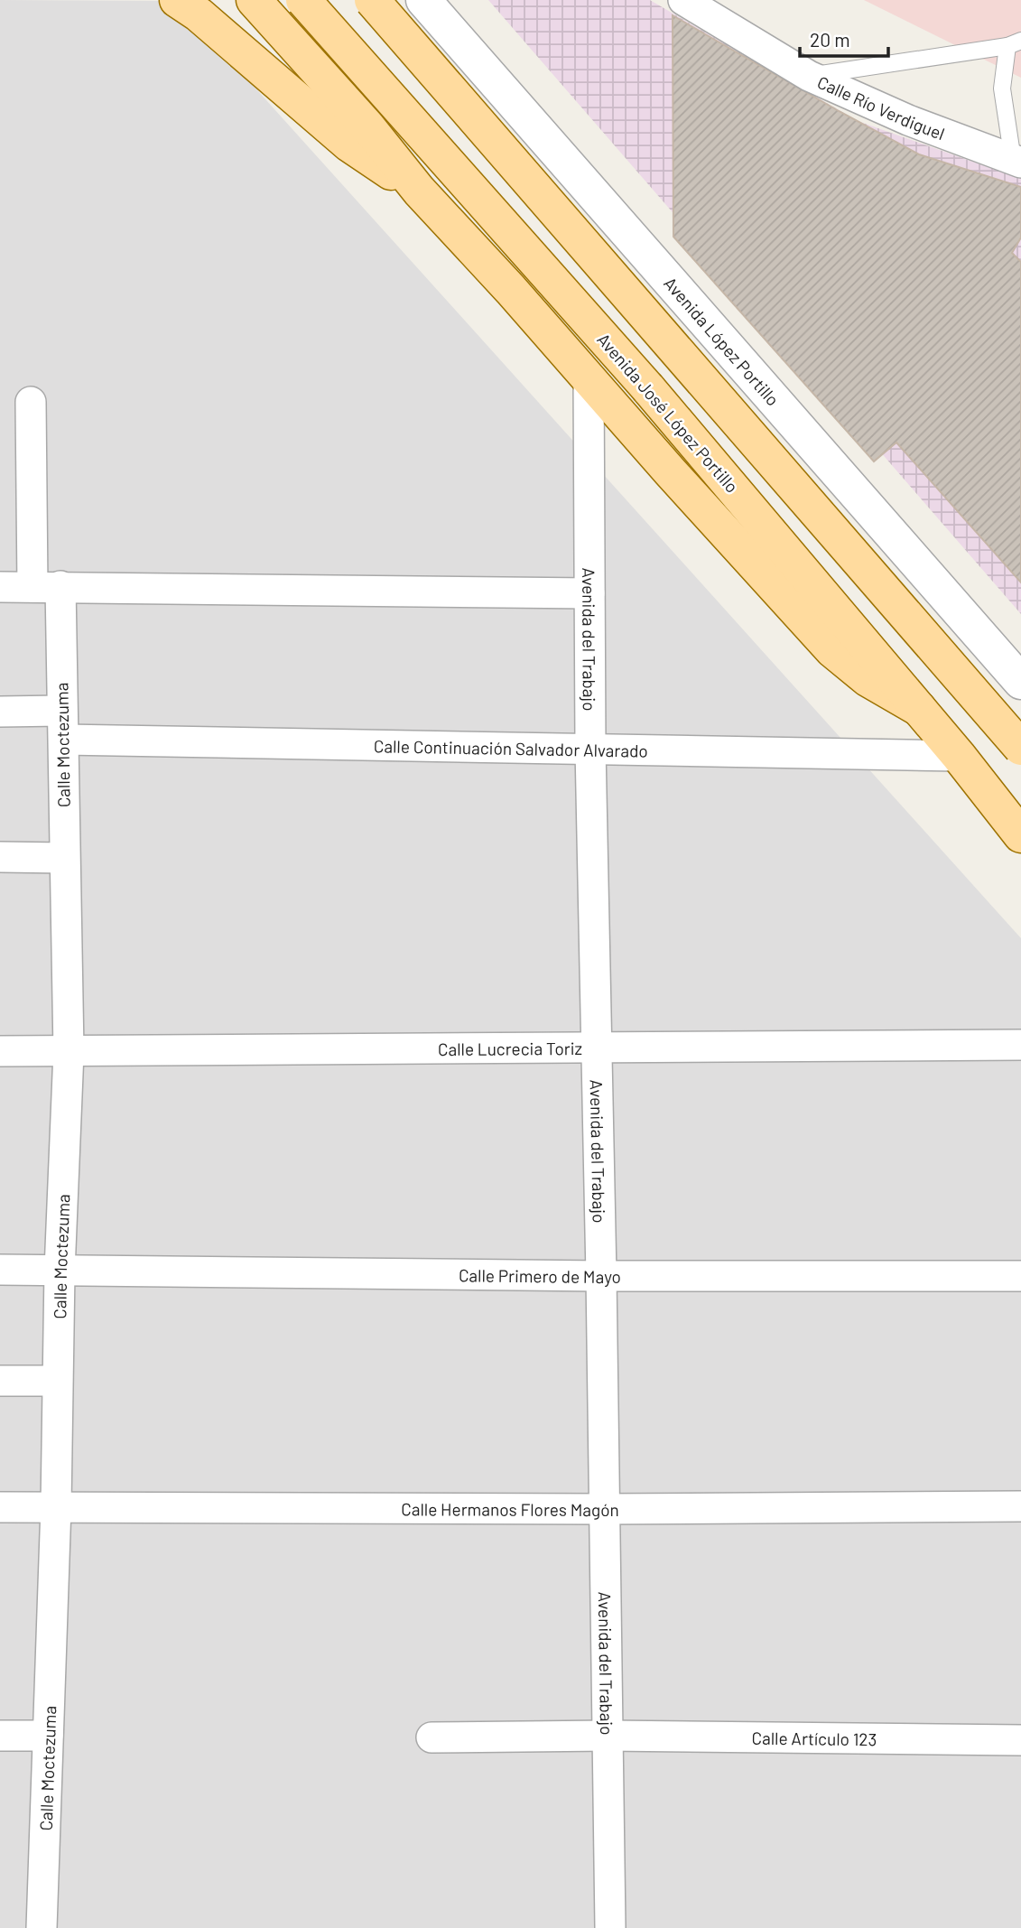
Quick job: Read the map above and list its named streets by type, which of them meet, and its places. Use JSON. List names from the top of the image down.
{
  "streets": {
    "main road": ["Avenida José López Portillo"],
    "street": [
      "Calle Río Verdiguel",
      "Avenida López Portillo",
      "Avenida del Trabajo",
      "Calle Moctezuma",
      "Calle Continuación Salvador Alvarado",
      "Calle Lucrecia Toriz",
      "Calle Primero de Mayo",
      "Calle Hermanos Flores Magón",
      "Calle Artículo 123"
    ]
  },
  "crossings": [
    ["Avenida José López Portillo", "Calle Continuación Salvador Alvarado"],
    ["Avenida del Trabajo", "Calle Continuación Salvador Alvarado"],
    ["Avenida del Trabajo", "Calle Lucrecia Toriz"],
    ["Avenida del Trabajo", "Calle Primero de Mayo"],
    ["Avenida del Trabajo", "Calle Hermanos Flores Magón"],
    ["Avenida del Trabajo", "Calle Artículo 123"],
    ["Calle Moctezuma", "Calle Continuación Salvador Alvarado"],
    ["Calle Moctezuma", "Calle Lucrecia Toriz"],
    ["Calle Moctezuma", "Calle Primero de Mayo"],
    ["Calle Moctezuma", "Calle Hermanos Flores Magón"]
  ],
  "scale_bar": "20 m"
}
